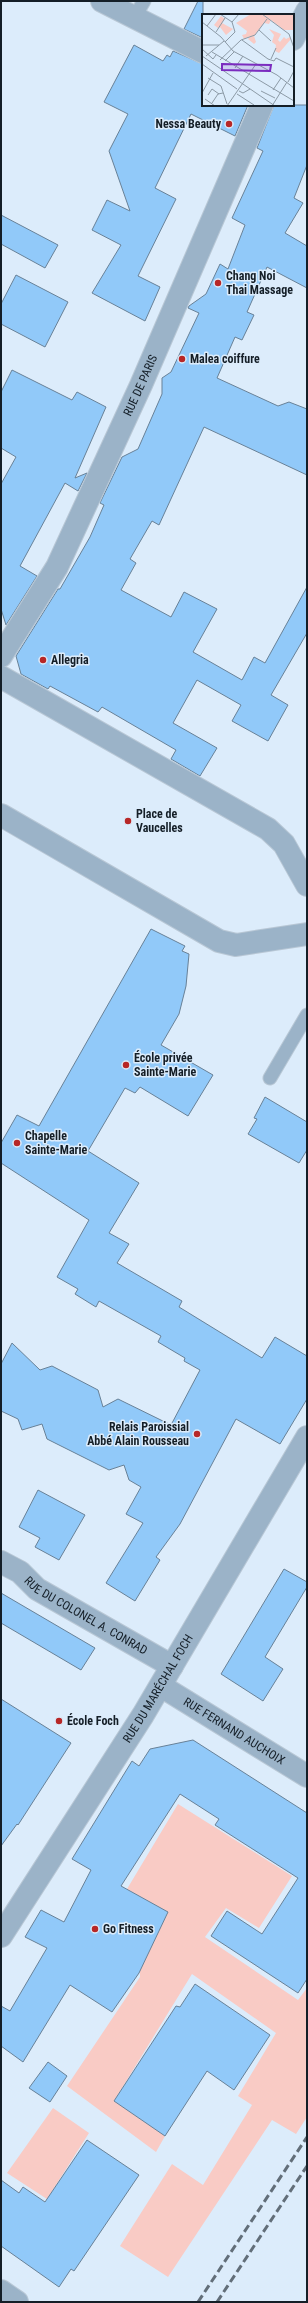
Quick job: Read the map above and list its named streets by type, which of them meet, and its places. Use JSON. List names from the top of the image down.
{
  "streets": {
    "street": [
      "RUE DE PARIS",
      "RUE DU COLONEL A. CONRAD",
      "RUE DU MARÉCHAL FOCH",
      "RUE FERNAND AUCHOIX"
    ]
  },
  "crossings": [
    ["RUE DU COLONEL A. CONRAD", "RUE DU MARÉCHAL FOCH"],
    ["RUE DU MARÉCHAL FOCH", "RUE FERNAND AUCHOIX"]
  ],
  "places": [
    "Nessa Beauty",
    "Chang Noi Thai Massage",
    "Malea coiffure",
    "Allegria",
    "Place de Vaucelles",
    "École privée Sainte-Marie",
    "Chapelle Sainte-Marie",
    "Relais Paroissial Abbé Alain Rousseau",
    "École Foch",
    "Go Fitness"
  ]
}
